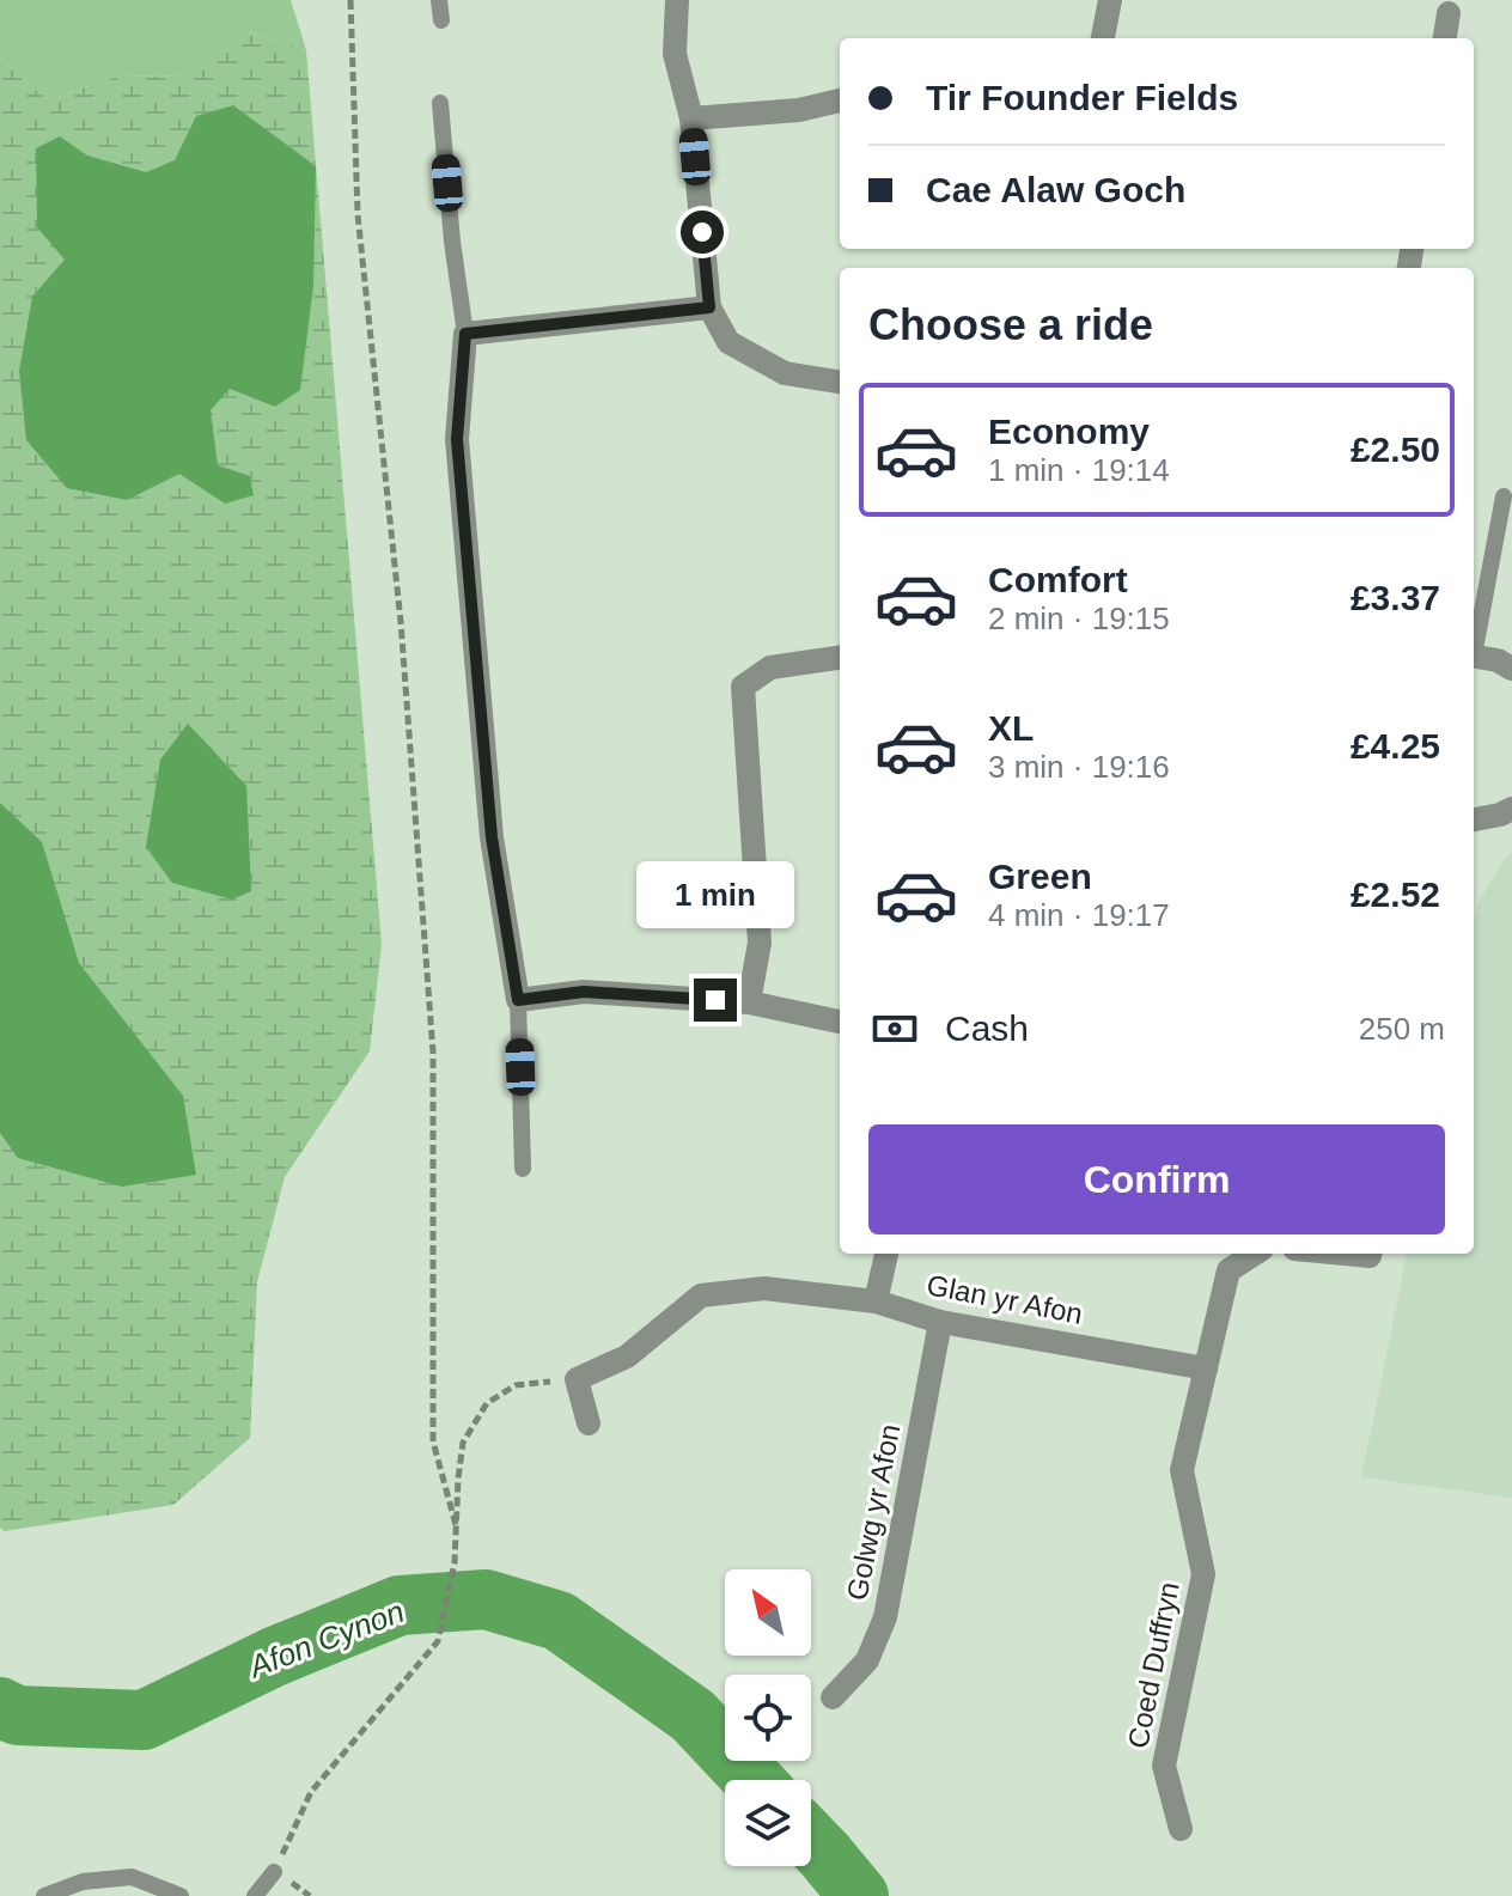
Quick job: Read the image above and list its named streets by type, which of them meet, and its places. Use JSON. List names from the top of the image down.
{
  "streets": {
    "street": ["Glan yr Afon", "Golwg yr Afon", "Coed Duffryn"]
  },
  "crossings": [
    ["Glan yr Afon", "Golwg yr Afon"],
    ["Glan yr Afon", "Coed Duffryn"]
  ],
  "water": ["Afon Cynon"],
  "north": "top left",
  "page": {
    "banner": ["Tir Founder Fields", "Cae Alaw Goch"],
    "heading": "Choose a ride",
    "list": [
      {
        "name": "Economy",
        "note": "1 min · 19:14",
        "value": "£2.50"
      },
      {
        "name": "Comfort",
        "note": "2 min · 19:15",
        "value": "£3.37"
      },
      {
        "name": "XL",
        "note": "3 min · 19:16",
        "value": "£4.25"
      },
      {
        "name": "Green",
        "note": "4 min · 19:17",
        "value": "£2.52"
      }
    ],
    "bubble": "1 min",
    "pay": ["Cash", "250 m"],
    "buttons": "Confirm"
  }
}
